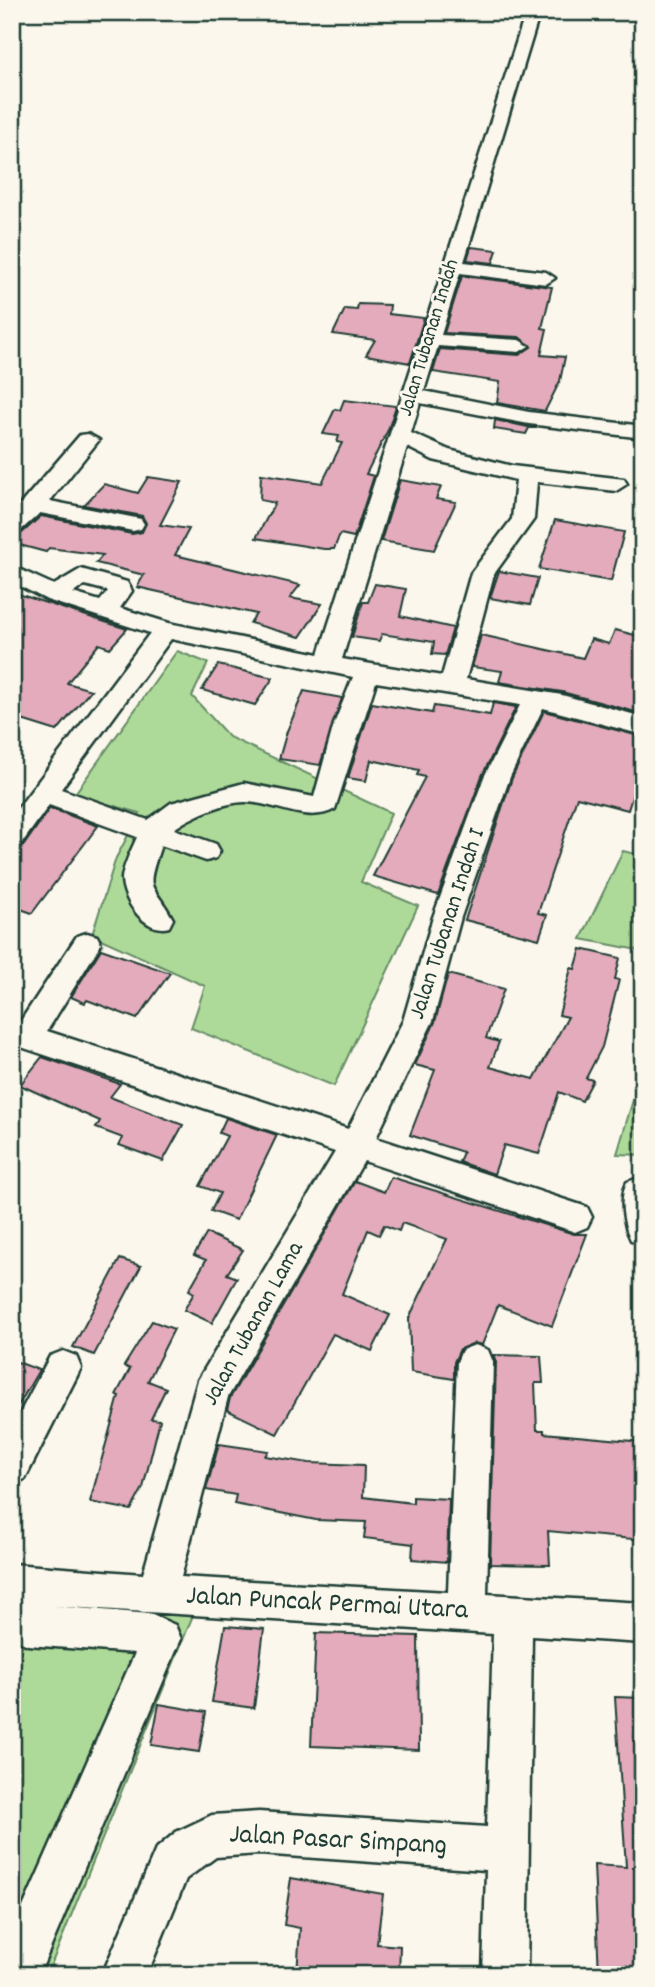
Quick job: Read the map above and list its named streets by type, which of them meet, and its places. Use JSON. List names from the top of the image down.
{
  "streets": {
    "street": [
      "Jalan Tubanan Indah",
      "Jalan Tubanan Indah I",
      "Jalan Tubanan Lama",
      "Jalan Puncak Permai Utara",
      "Jalan Pasar Simpang"
    ]
  },
  "crossings": [
    ["Jalan Tubanan Indah I", "Jalan Tubanan Lama"],
    ["Jalan Tubanan Lama", "Jalan Puncak Permai Utara"]
  ]
}
